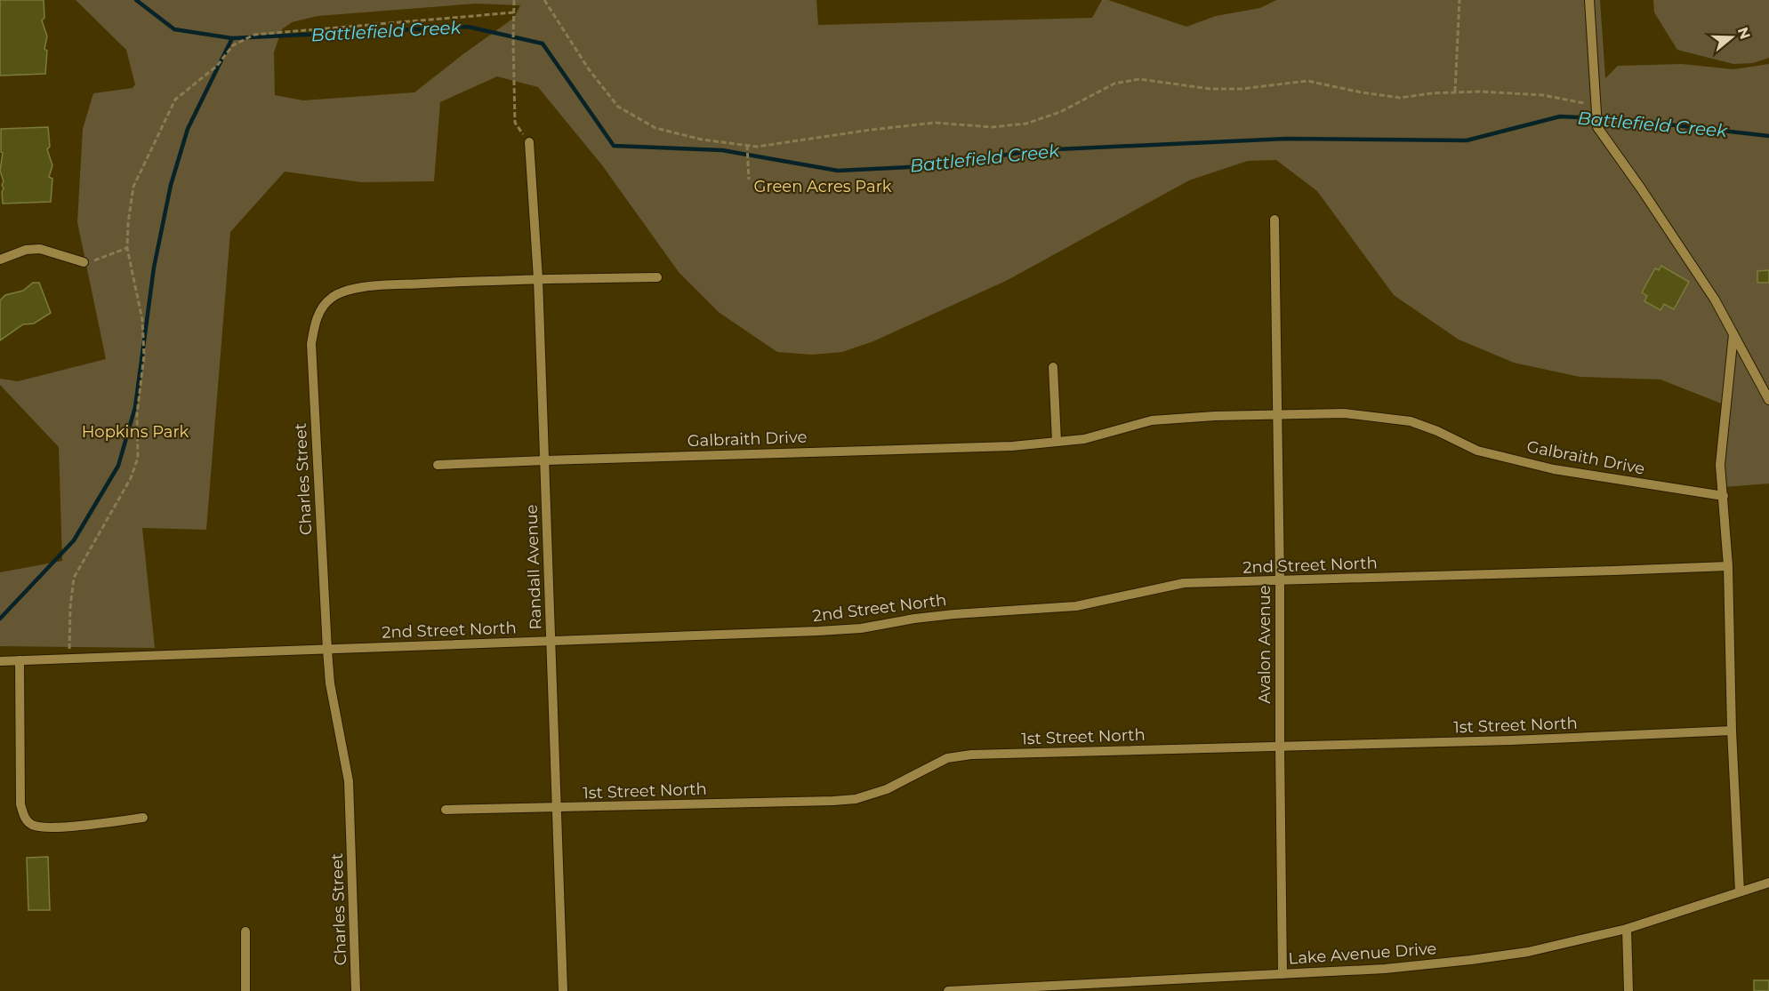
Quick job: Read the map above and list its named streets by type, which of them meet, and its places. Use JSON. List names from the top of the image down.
{
  "streets": {
    "street": [
      "Galbraith Drive",
      "Charles Street",
      "2nd Street North",
      "Randall Avenue",
      "Avalon Avenue",
      "1st Street North",
      "Lake Avenue Drive"
    ]
  },
  "crossings": [
    ["Galbraith Drive", "Randall Avenue"],
    ["Galbraith Drive", "Avalon Avenue"],
    ["Charles Street", "2nd Street North"],
    ["Charles Street", "Randall Avenue"],
    ["2nd Street North", "Randall Avenue"],
    ["2nd Street North", "Avalon Avenue"],
    ["Randall Avenue", "1st Street North"],
    ["Avalon Avenue", "1st Street North"],
    ["Avalon Avenue", "Lake Avenue Drive"]
  ],
  "water": ["Battlefield Creek"],
  "parks": ["Green Acres Park", "Hopkins Park"],
  "north": "right"
}
